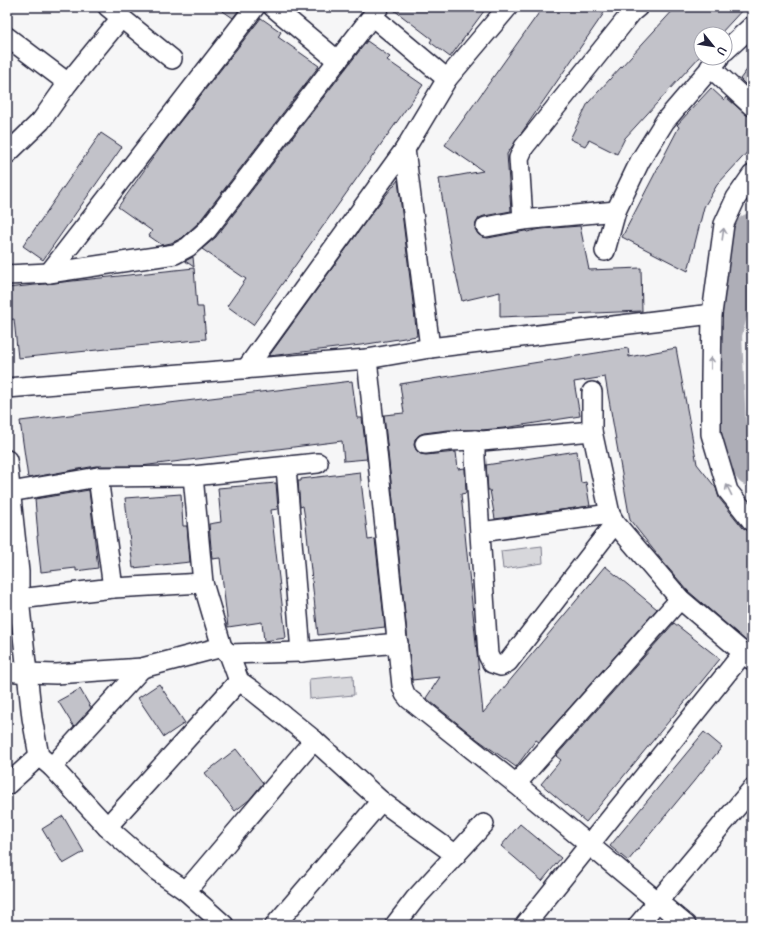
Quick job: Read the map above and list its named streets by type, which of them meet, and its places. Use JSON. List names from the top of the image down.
{
  "north": "bottom right"
}
